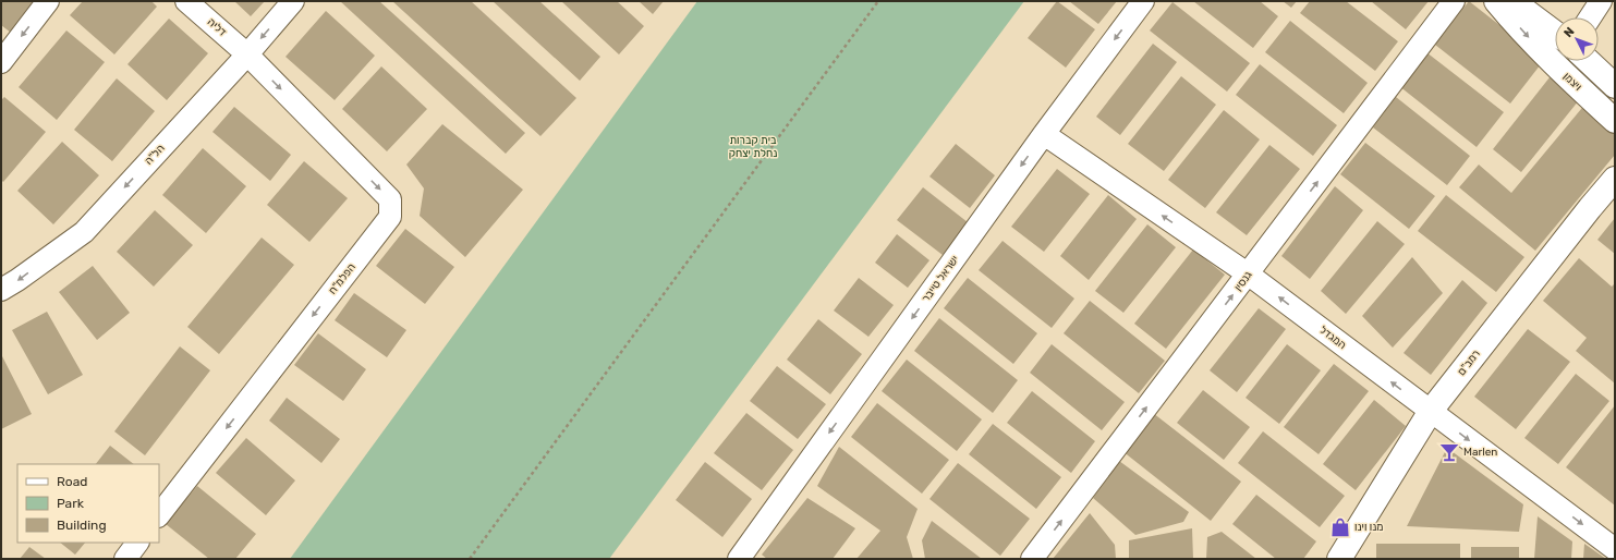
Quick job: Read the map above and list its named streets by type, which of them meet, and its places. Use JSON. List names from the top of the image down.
{
  "streets": {
    "street": [
      "דליה",
      "ויצמן",
      "הל\"ה",
      "הפלמ\"ח",
      "ישראל טייבר",
      "גנסין",
      "המגדל",
      "רמב\"ם"
    ]
  },
  "crossings": [
    ["דליה", "הל\"ה"],
    ["דליה", "הפלמ\"ח"],
    ["הל\"ה", "הפלמ\"ח"],
    ["ישראל טייבר", "המגדל"],
    ["גנסין", "המגדל"],
    ["המגדל", "רמב\"ם"]
  ],
  "one_way": ["הל\"ה", "ישראל טייבר", "גנסין"],
  "parks": ["בית קברות נחלת יצחק"],
  "places": {
    "bar": ["Marlen"],
    "shop": ["מנו וינו"]
  },
  "legend": ["Road", "Park", "Building"],
  "north": "top left"
}
